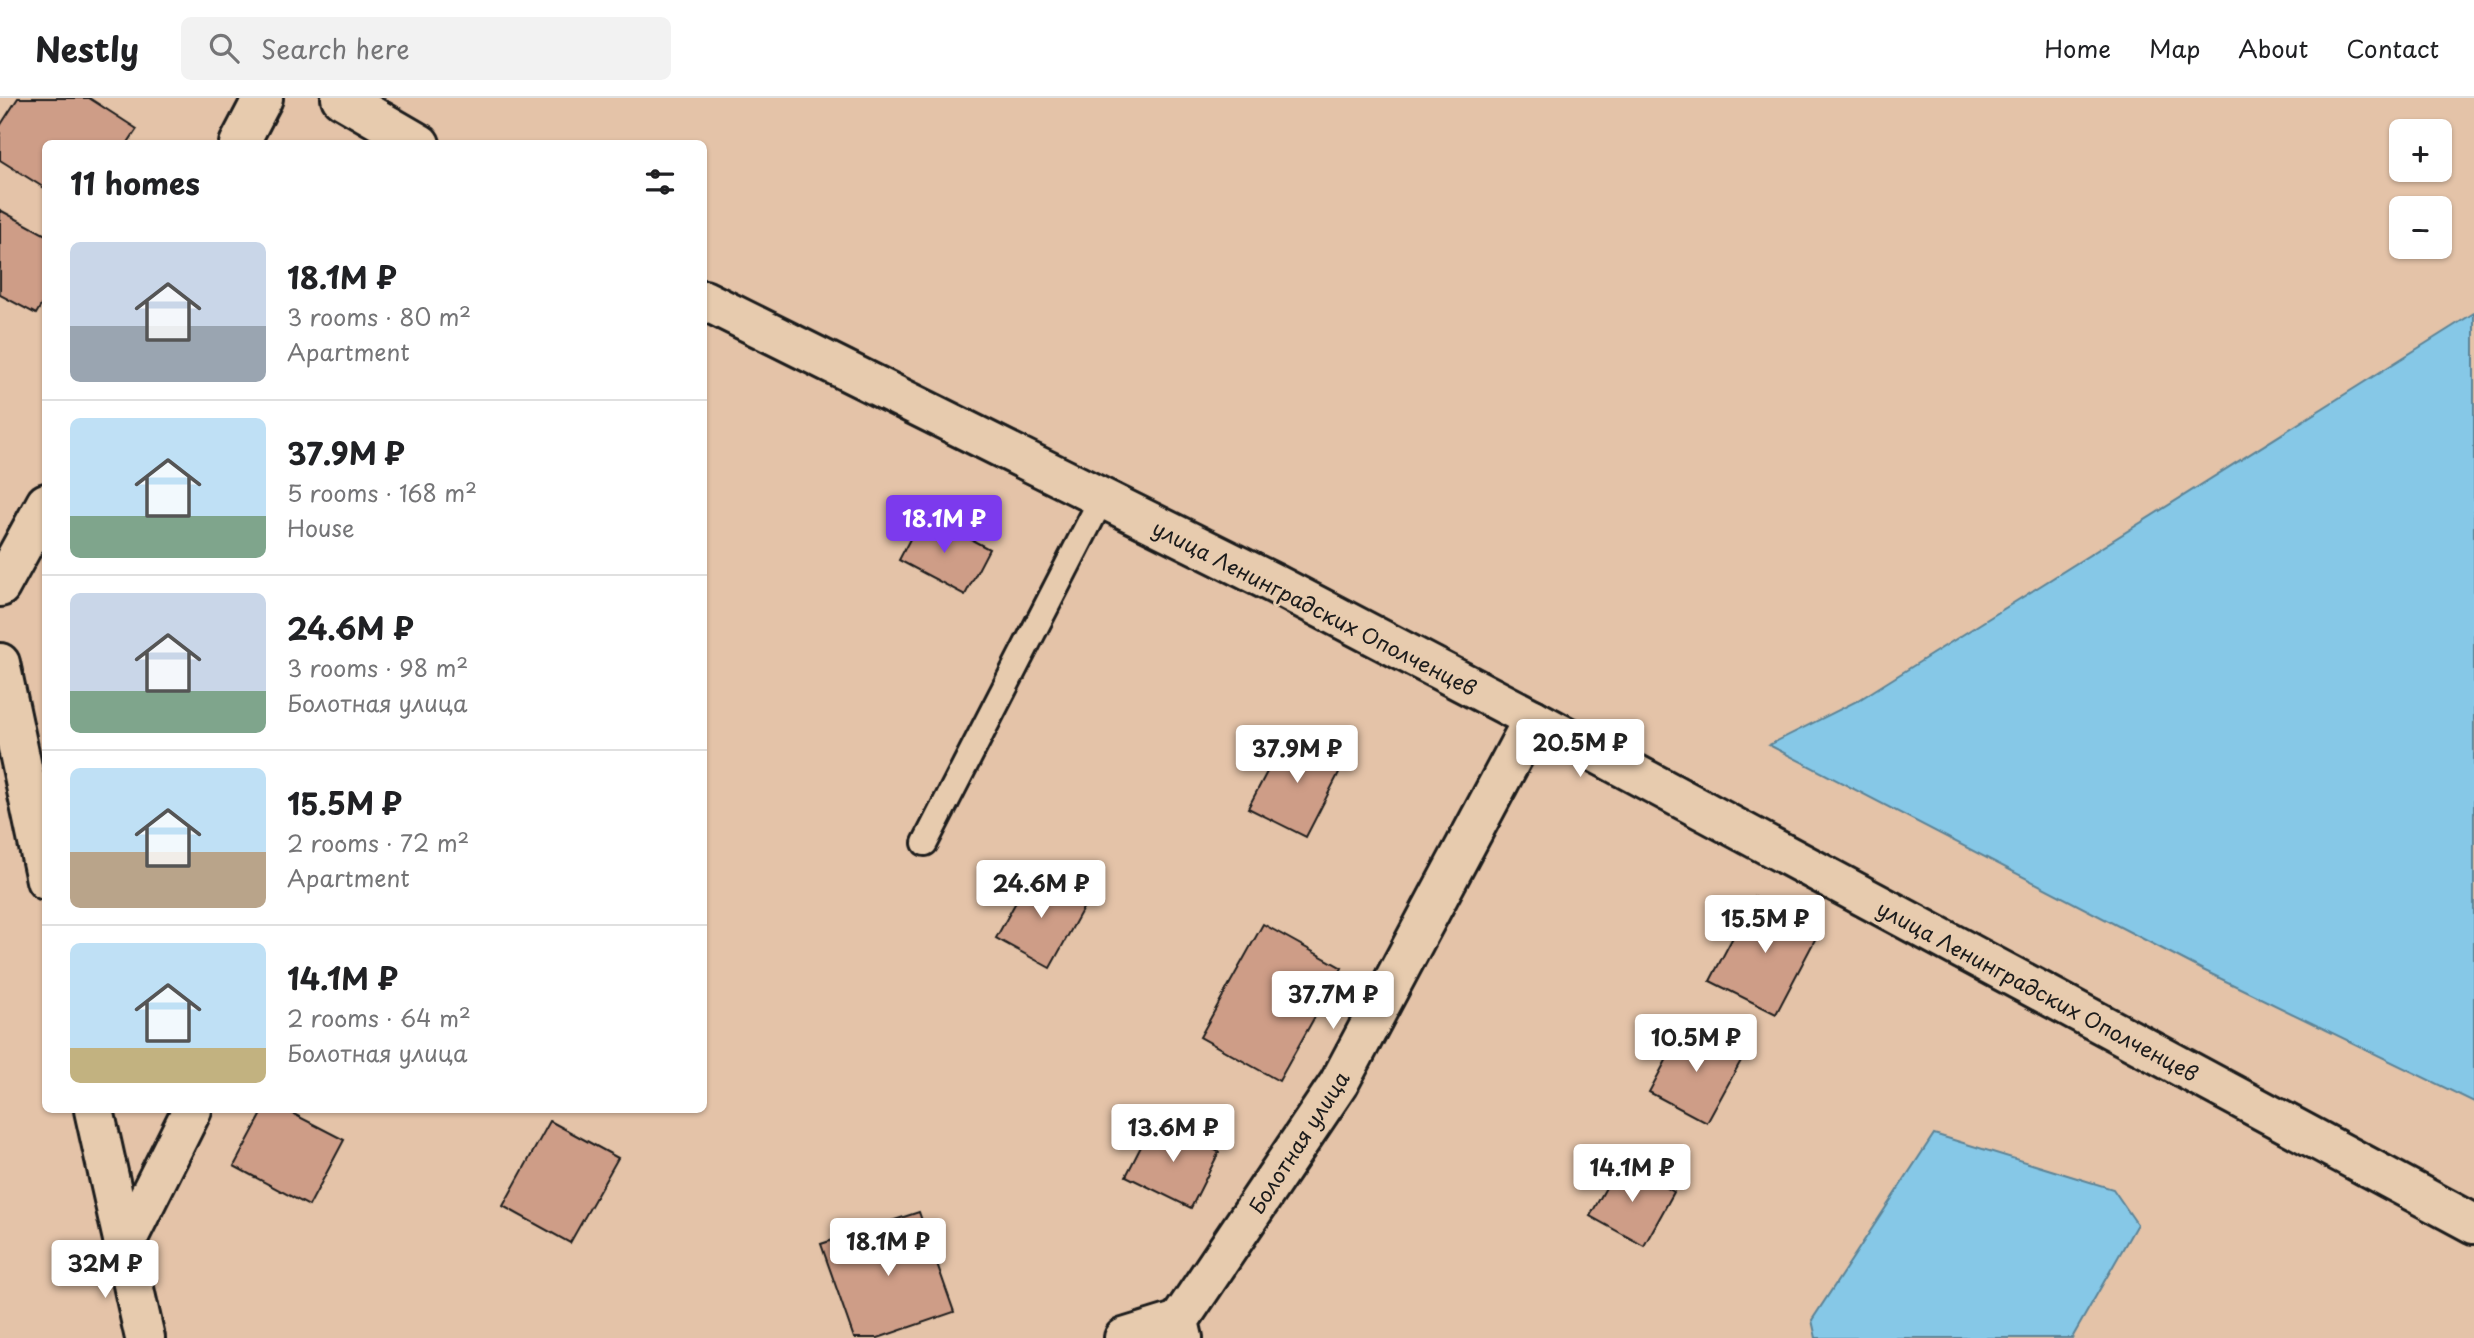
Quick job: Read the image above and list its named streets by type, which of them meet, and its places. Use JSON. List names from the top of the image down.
{
  "streets": {
    "street": ["улица Ленинградских Ополченцев", "Болотная улица"]
  },
  "crossings": [
    ["улица Ленинградских Ополченцев", "Болотная улица"]
  ],
  "page": {
    "header": "Nestly",
    "search": "Search here",
    "nav": [
      "Home",
      "Map",
      "About",
      "Contact"
    ],
    "map_buttons": ["+", "−"],
    "heading": "11 homes",
    "list": [
      {
        "name": "18.1M ₽",
        "note": "3 rooms · 80 m² · Apartment"
      },
      {
        "name": "37.9M ₽",
        "note": "5 rooms · 168 m² · House"
      },
      {
        "name": "24.6M ₽",
        "note": "3 rooms · 98 m² · Болотная улица"
      },
      {
        "name": "15.5M ₽",
        "note": "2 rooms · 72 m² · Apartment"
      },
      {
        "name": "14.1M ₽",
        "note": "2 rooms · 64 m² · Болотная улица"
      }
    ],
    "price": [
      "18.1M ₽",
      "20.5M ₽",
      "37.9M ₽",
      "24.6M ₽",
      "15.5M ₽",
      "37.7M ₽",
      "10.5M ₽",
      "13.6M ₽",
      "14.1M ₽",
      "18.1M ₽",
      "32M ₽"
    ]
  }
}
